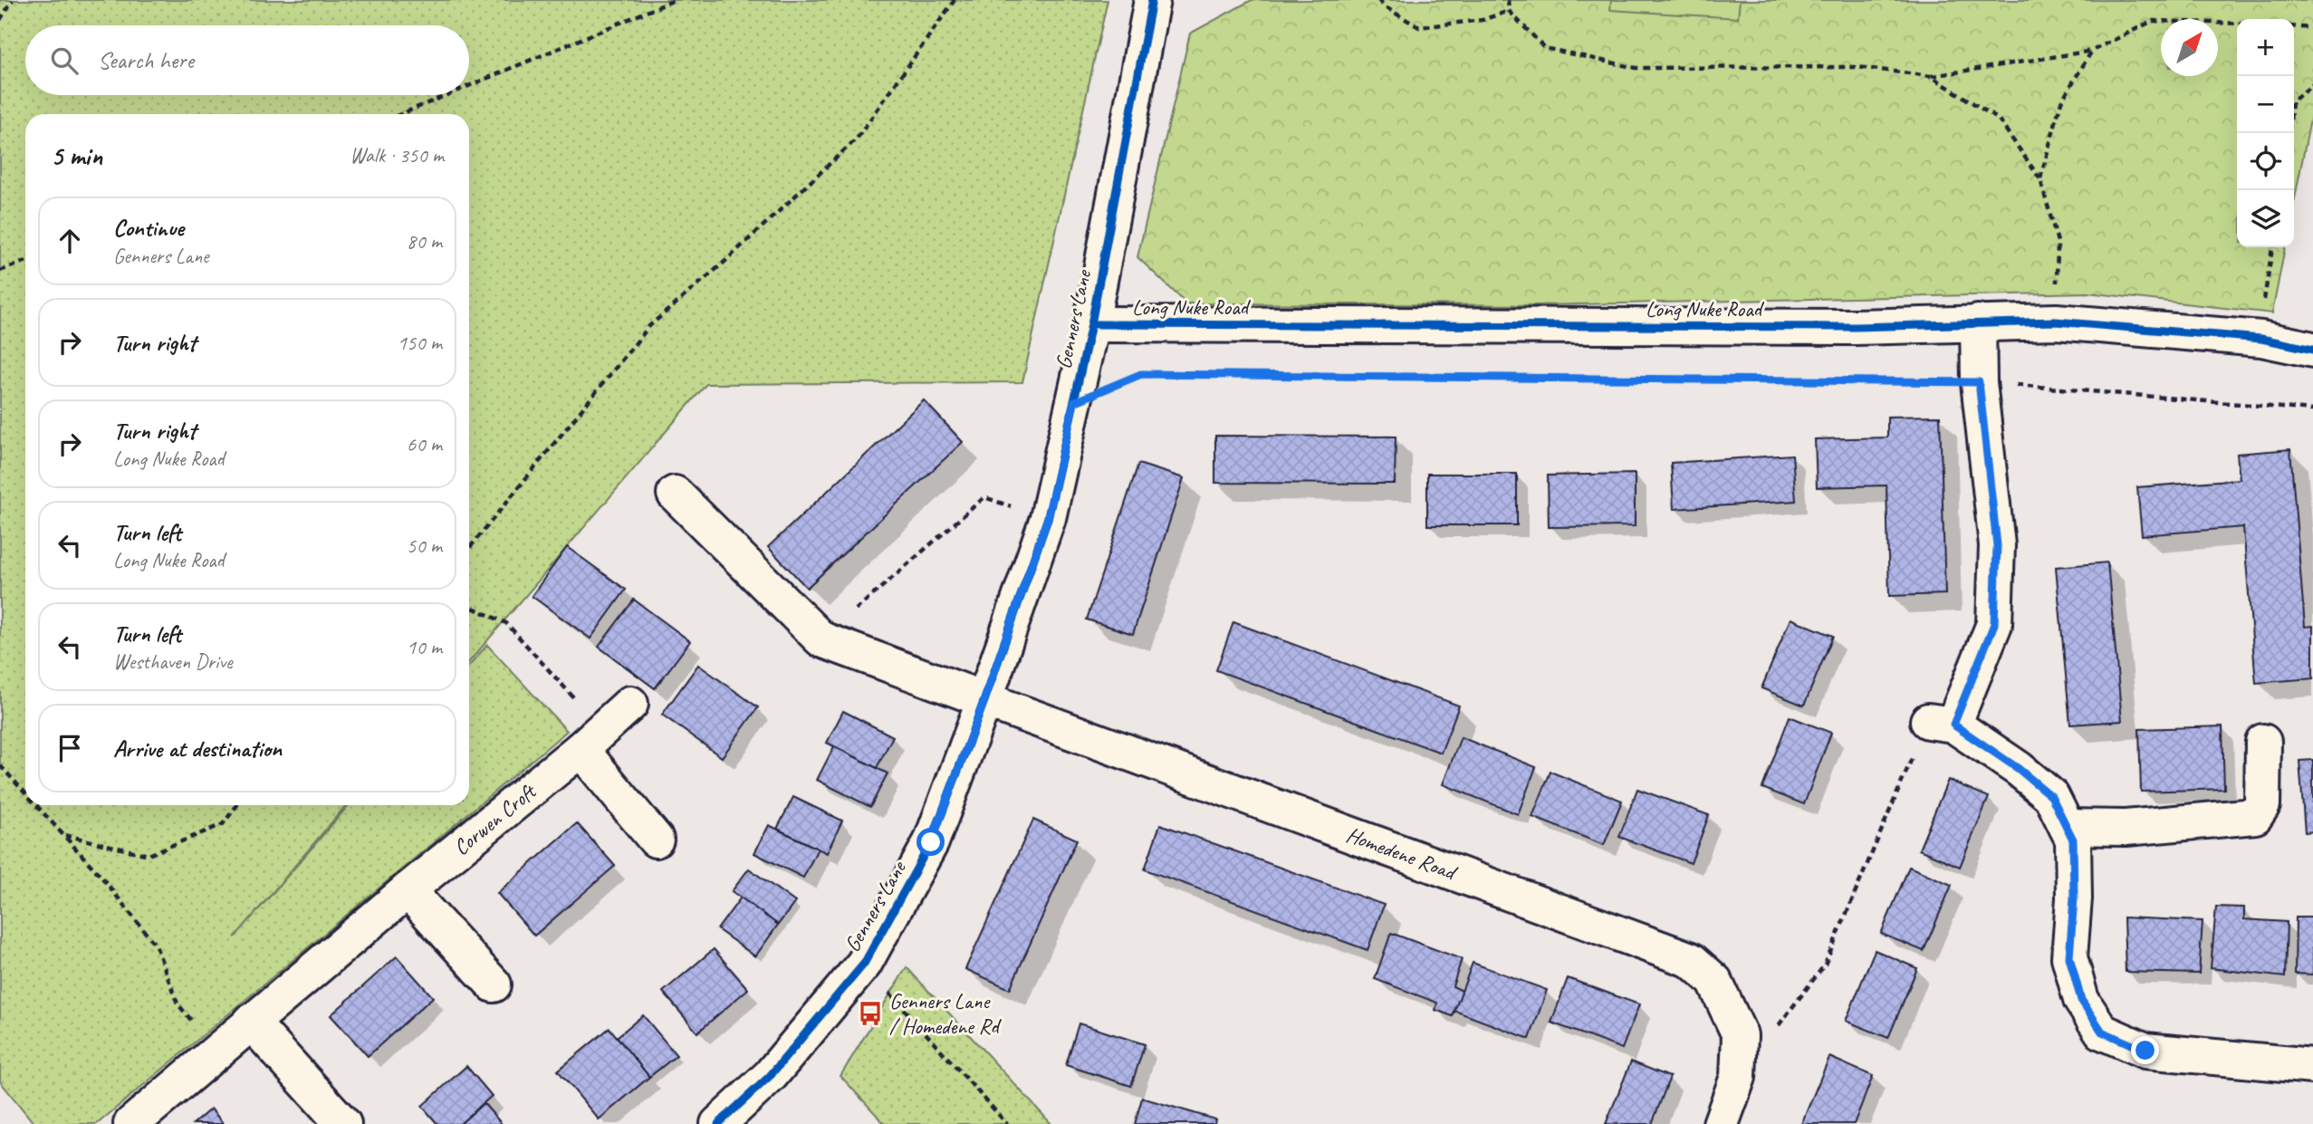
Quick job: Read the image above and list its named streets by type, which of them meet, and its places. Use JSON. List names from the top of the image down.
{
  "streets": {
    "street": [
      "Long Nuke Road",
      "Genners Lane",
      "Corwen Croft",
      "Homedene Road"
    ]
  },
  "crossings": [
    ["Long Nuke Road", "Genners Lane"],
    ["Genners Lane", "Homedene Road"]
  ],
  "places": {
    "bus stop": ["Genners Lane / Homedene Rd"]
  },
  "north": "top right",
  "page": {
    "map_buttons": ["+", "−"],
    "search": "Search here",
    "heading": ["5 min", "Walk · 350 m"],
    "list": [
      ["Continue", "Genners Lane", "80 m"],
      ["Turn right", "150 m"],
      ["Turn right", "Long Nuke Road", "60 m"],
      ["Turn left", "Long Nuke Road", "50 m"],
      ["Turn left", "Westhaven Drive", "10 m"],
      "Arrive at destination"
    ]
  }
}
